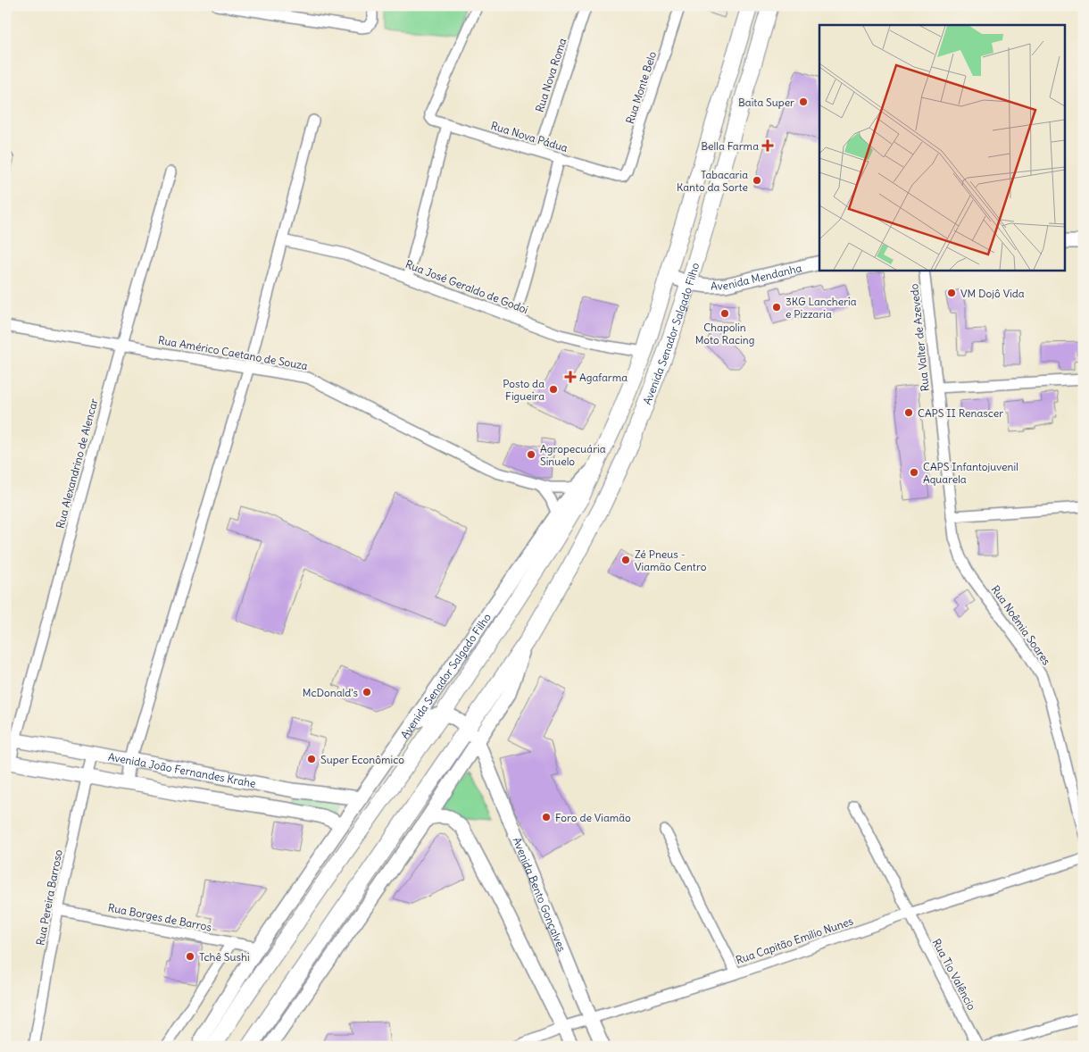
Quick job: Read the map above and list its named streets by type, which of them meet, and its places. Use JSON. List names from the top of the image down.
{
  "streets": {
    "main road": [
      "Avenida Mendanha",
      "Avenida Senador Salgado Filho",
      "Avenida João Fernandes Krahe",
      "Avenida Bento Gonçalves"
    ],
    "street": [
      "Rua Nova Roma",
      "Rua Monte Belo",
      "Rua Nova Pádua",
      "Rua José Geraldo de Godoi",
      "Rua Valter de Azevedo",
      "Rua Américo Caetano de Souza",
      "Rua Alexandrino de Alencar",
      "Rua Noêmia Soares",
      "Rua Pereira Barroso",
      "Rua Borges de Barros",
      "Rua Capitão Emilio Nunes",
      "Rua Tio Valêncio"
    ]
  },
  "crossings": [
    ["Rua Nova Roma", "Rua Nova Pádua"],
    ["Rua Monte Belo", "Rua Nova Pádua"],
    ["Avenida Mendanha", "Avenida Senador Salgado Filho"],
    ["Rua José Geraldo de Godoi", "Avenida Senador Salgado Filho"],
    ["Avenida Senador Salgado Filho", "Rua Américo Caetano de Souza"],
    ["Avenida Senador Salgado Filho", "Avenida João Fernandes Krahe"],
    ["Avenida Senador Salgado Filho", "Avenida Bento Gonçalves"],
    ["Avenida Senador Salgado Filho", "Rua Borges de Barros"],
    ["Rua Valter de Azevedo", "Rua Noêmia Soares"],
    ["Rua Américo Caetano de Souza", "Rua Alexandrino de Alencar"],
    ["Rua Alexandrino de Alencar", "Avenida João Fernandes Krahe"],
    ["Avenida João Fernandes Krahe", "Rua Pereira Barroso"],
    ["Avenida Bento Gonçalves", "Rua Capitão Emilio Nunes"],
    ["Rua Pereira Barroso", "Rua Borges de Barros"],
    ["Rua Capitão Emilio Nunes", "Rua Tio Valêncio"]
  ],
  "places": {
    "other": [
      "Baita Super",
      "Tabacaria Kanto da Sorte",
      "VM Dojô Vida",
      "3KG Lancheria e Pizzaria",
      "Chapolin Moto Racing",
      "Posto da Figueira",
      "CAPS II Renascer",
      "Agropecuária Sinuelo",
      "CAPS Infantojuvenil Aquarela",
      "Zé Pneus - Viamão Centro",
      "McDonald's",
      "Super Econômico",
      "Foro de Viamão",
      "Tchê Sushi"
    ],
    "health": ["Bella Farma", "Agafarma"]
  }
}
